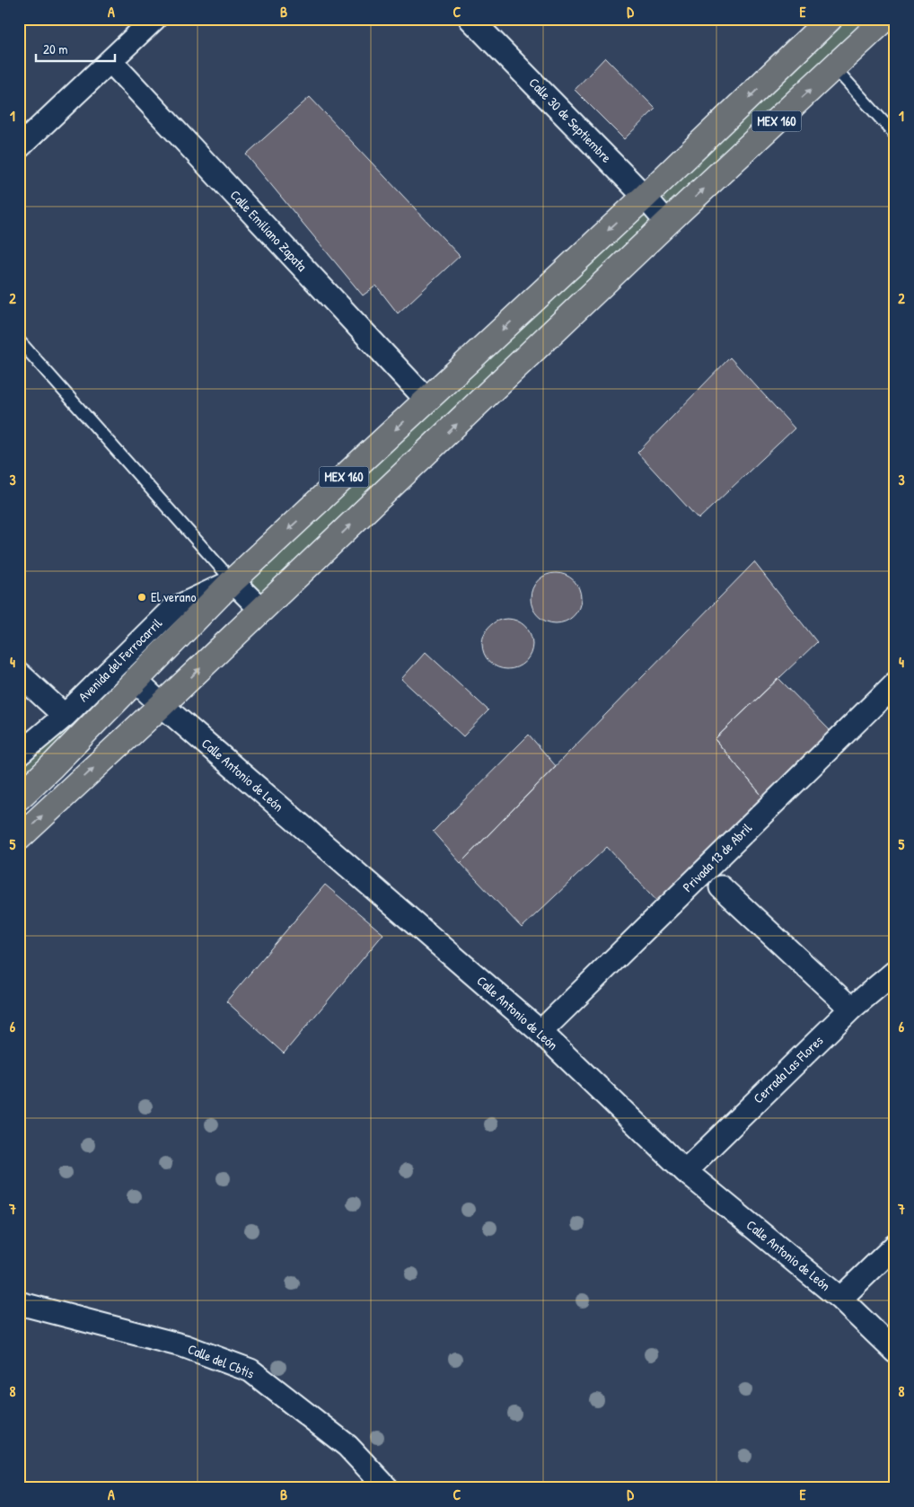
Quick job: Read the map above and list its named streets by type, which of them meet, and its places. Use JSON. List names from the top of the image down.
{
  "streets": {
    "main road": ["MEX 160"],
    "street": [
      "Calle 30 de Septiembre",
      "Calle Emiliano Zapata",
      "Avenida del Ferrocarril",
      "Calle Antonio de León",
      "Privada 13 de Abril",
      "Cerrada Las Flores",
      "Calle del Cbtis"
    ]
  },
  "crossings": [
    ["Calle 30 de Septiembre", "MEX 160"],
    ["MEX 160", "Calle Emiliano Zapata"],
    ["MEX 160", "Avenida del Ferrocarril"],
    ["MEX 160", "Calle Antonio de León"],
    ["Calle Antonio de León", "Privada 13 de Abril"],
    ["Calle Antonio de León", "Cerrada Las Flores"]
  ],
  "places": ["El verano"],
  "scale_bar": "20 m",
  "grid": {
    "columns": [
      "A",
      "B",
      "C",
      "D",
      "E"
    ],
    "rows": [
      "1",
      "2",
      "3",
      "4",
      "5",
      "6",
      "7",
      "8"
    ]
  }
}
